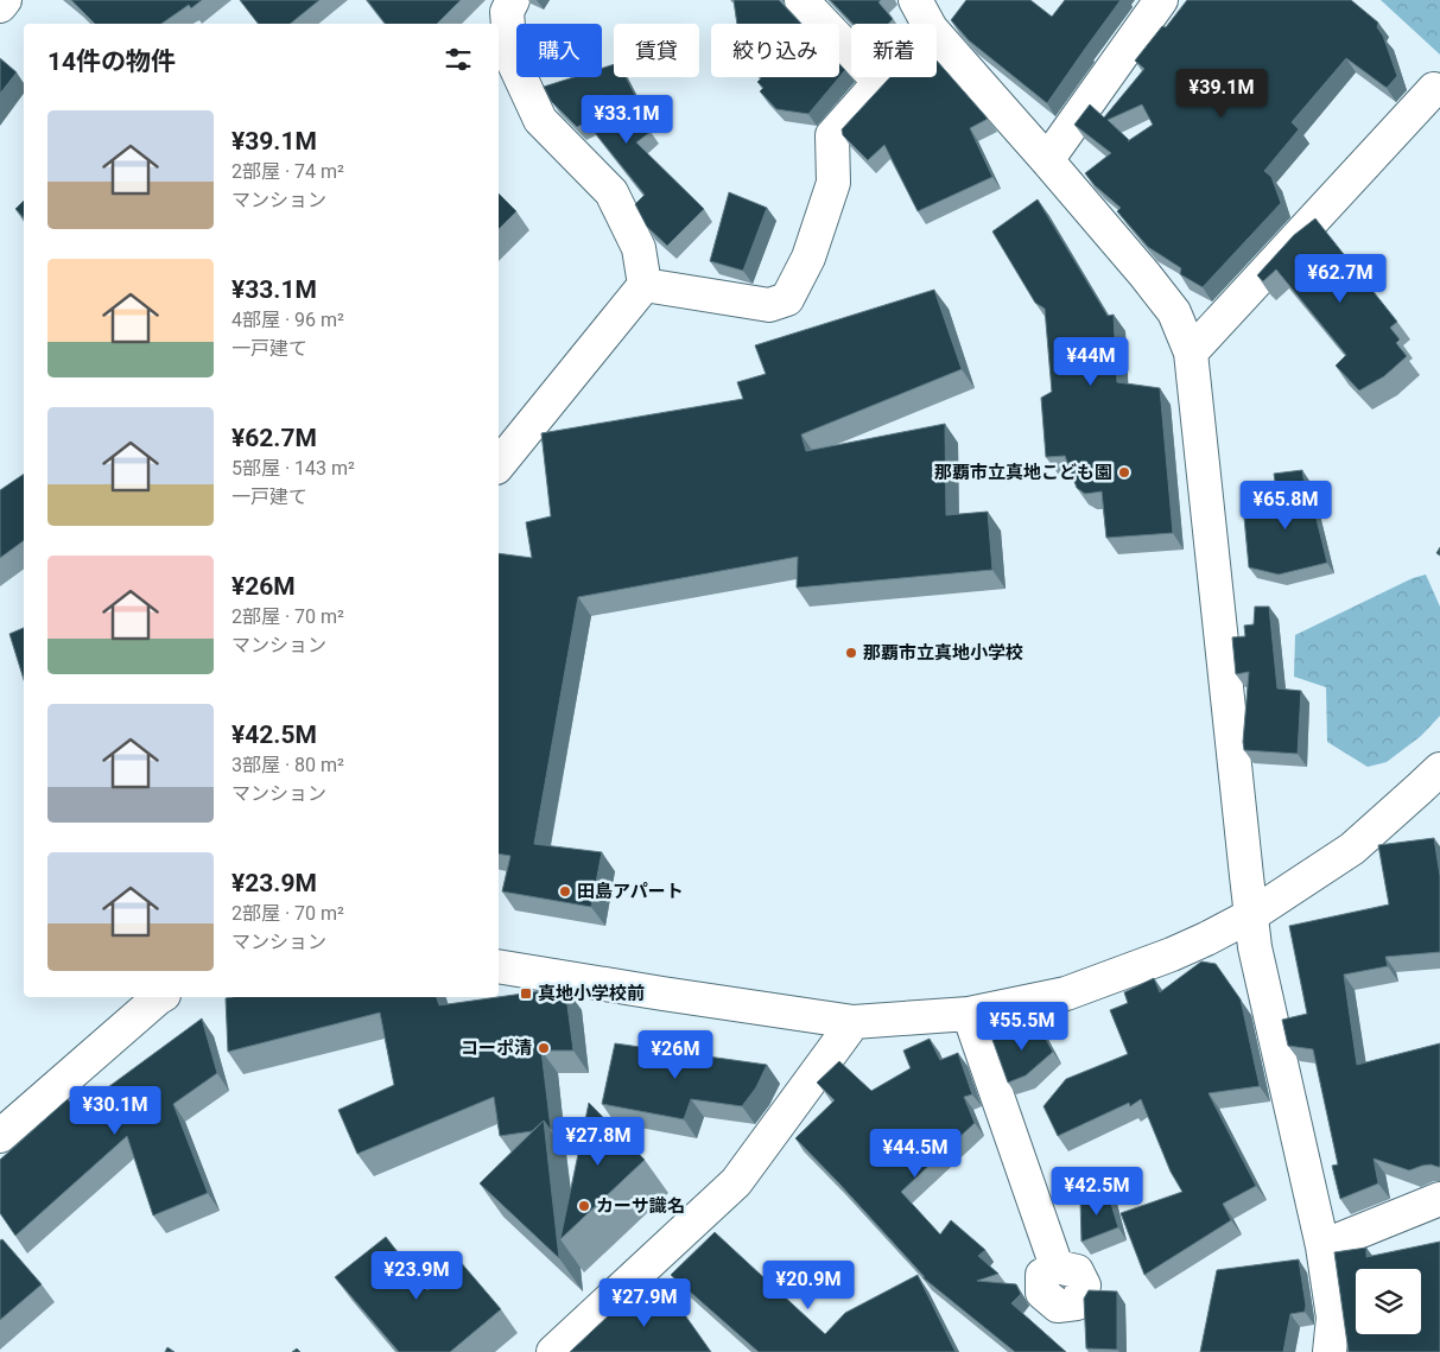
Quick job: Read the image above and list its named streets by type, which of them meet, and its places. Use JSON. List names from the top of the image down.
{
  "places": {
    "other": [
      "那覇市立真地こども園",
      "那覇市立真地小学校",
      "田島アパート",
      "コーポ清",
      "カーサ識名"
    ],
    "transit": ["真地小学校前"]
  },
  "page": {
    "chip": [
      "購入",
      "賃貸",
      "絞り込み",
      "新着"
    ],
    "heading": "14件の物件",
    "price": [
      "¥39.1M",
      "¥33.1M",
      "¥62.7M",
      "¥44M",
      "¥65.8M",
      "¥55.5M",
      "¥26M",
      "¥30.1M",
      "¥27.8M",
      "¥44.5M",
      "¥42.5M",
      "¥23.9M",
      "¥20.9M",
      "¥27.9M"
    ],
    "list": [
      {
        "name": "¥39.1M",
        "note": "2部屋 · 74 m² · マンション"
      },
      {
        "name": "¥33.1M",
        "note": "4部屋 · 96 m² · 一戸建て"
      },
      {
        "name": "¥62.7M",
        "note": "5部屋 · 143 m² · 一戸建て"
      },
      {
        "name": "¥26M",
        "note": "2部屋 · 70 m² · マンション"
      },
      {
        "name": "¥42.5M",
        "note": "3部屋 · 80 m² · マンション"
      },
      {
        "name": "¥23.9M",
        "note": "2部屋 · 70 m² · マンション"
      }
    ]
  }
}
